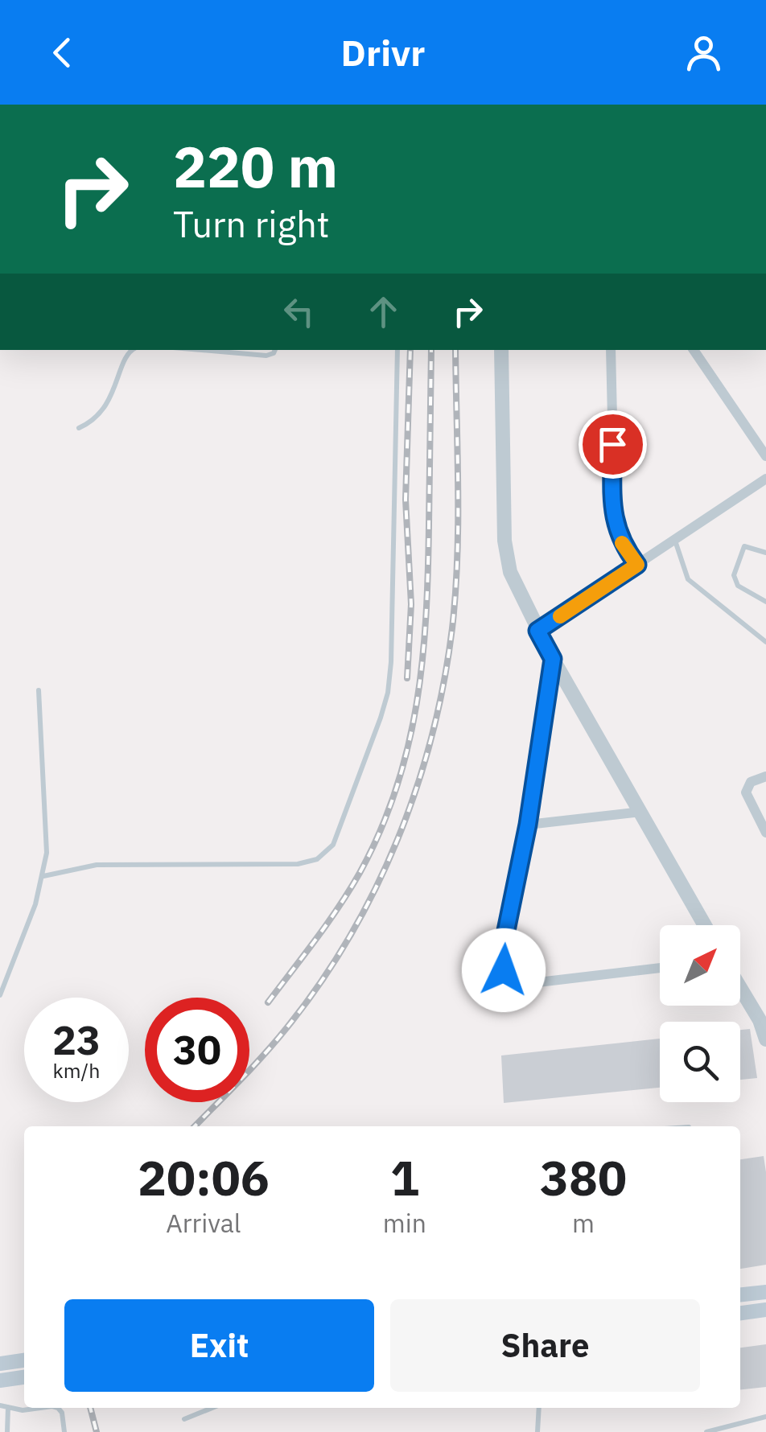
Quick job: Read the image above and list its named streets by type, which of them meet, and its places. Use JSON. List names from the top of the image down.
{
  "north": "top right",
  "page": {
    "header": "Drivr",
    "turn": ["220 m", "Turn right"],
    "speed": "23 km/h",
    "limit": "30",
    "eta": [
      "20:06",
      "Arrival",
      "1",
      "min",
      "380",
      "m"
    ],
    "buttons": ["Exit", "Share"]
  }
}
